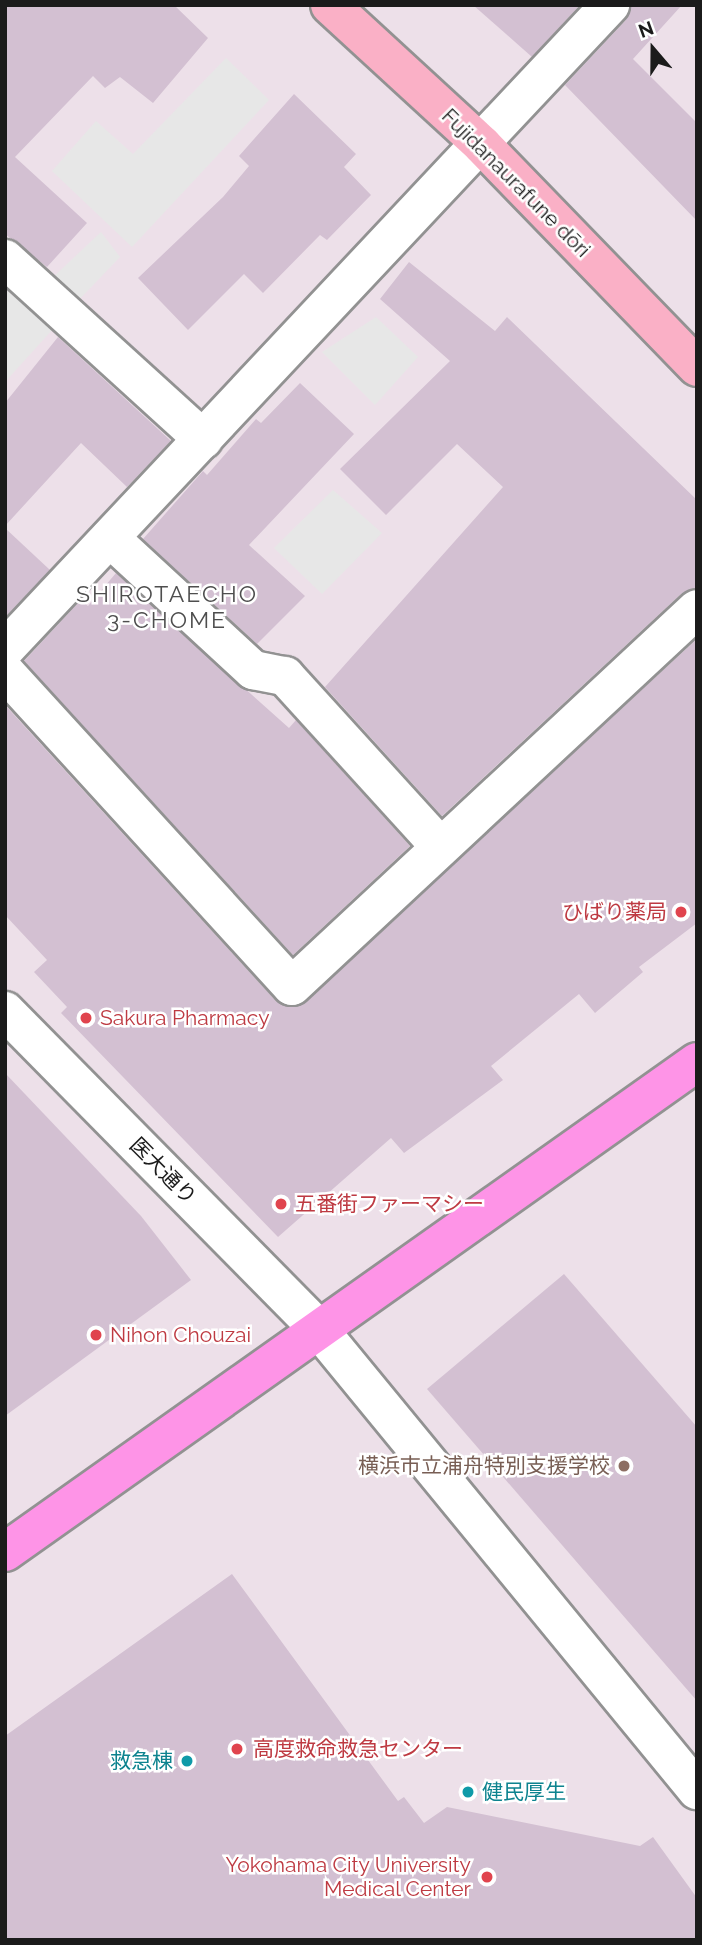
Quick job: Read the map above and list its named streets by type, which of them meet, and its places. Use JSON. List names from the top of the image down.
{
  "streets": {
    "street": ["Fujidanaurafune dōri", "医大通り"]
  },
  "districts": ["SHIROTAECHO 3-CHOME"],
  "places": [
    "ひばり薬局",
    "Sakura Pharmacy",
    "五番街ファーマシー",
    "Nihon Chouzai",
    "横浜市立浦舟特別支援学校",
    "高度救命救急センター",
    "救急棟",
    "健民厚生",
    "Yokohama City University Medical Center"
  ],
  "north": "top"
}
